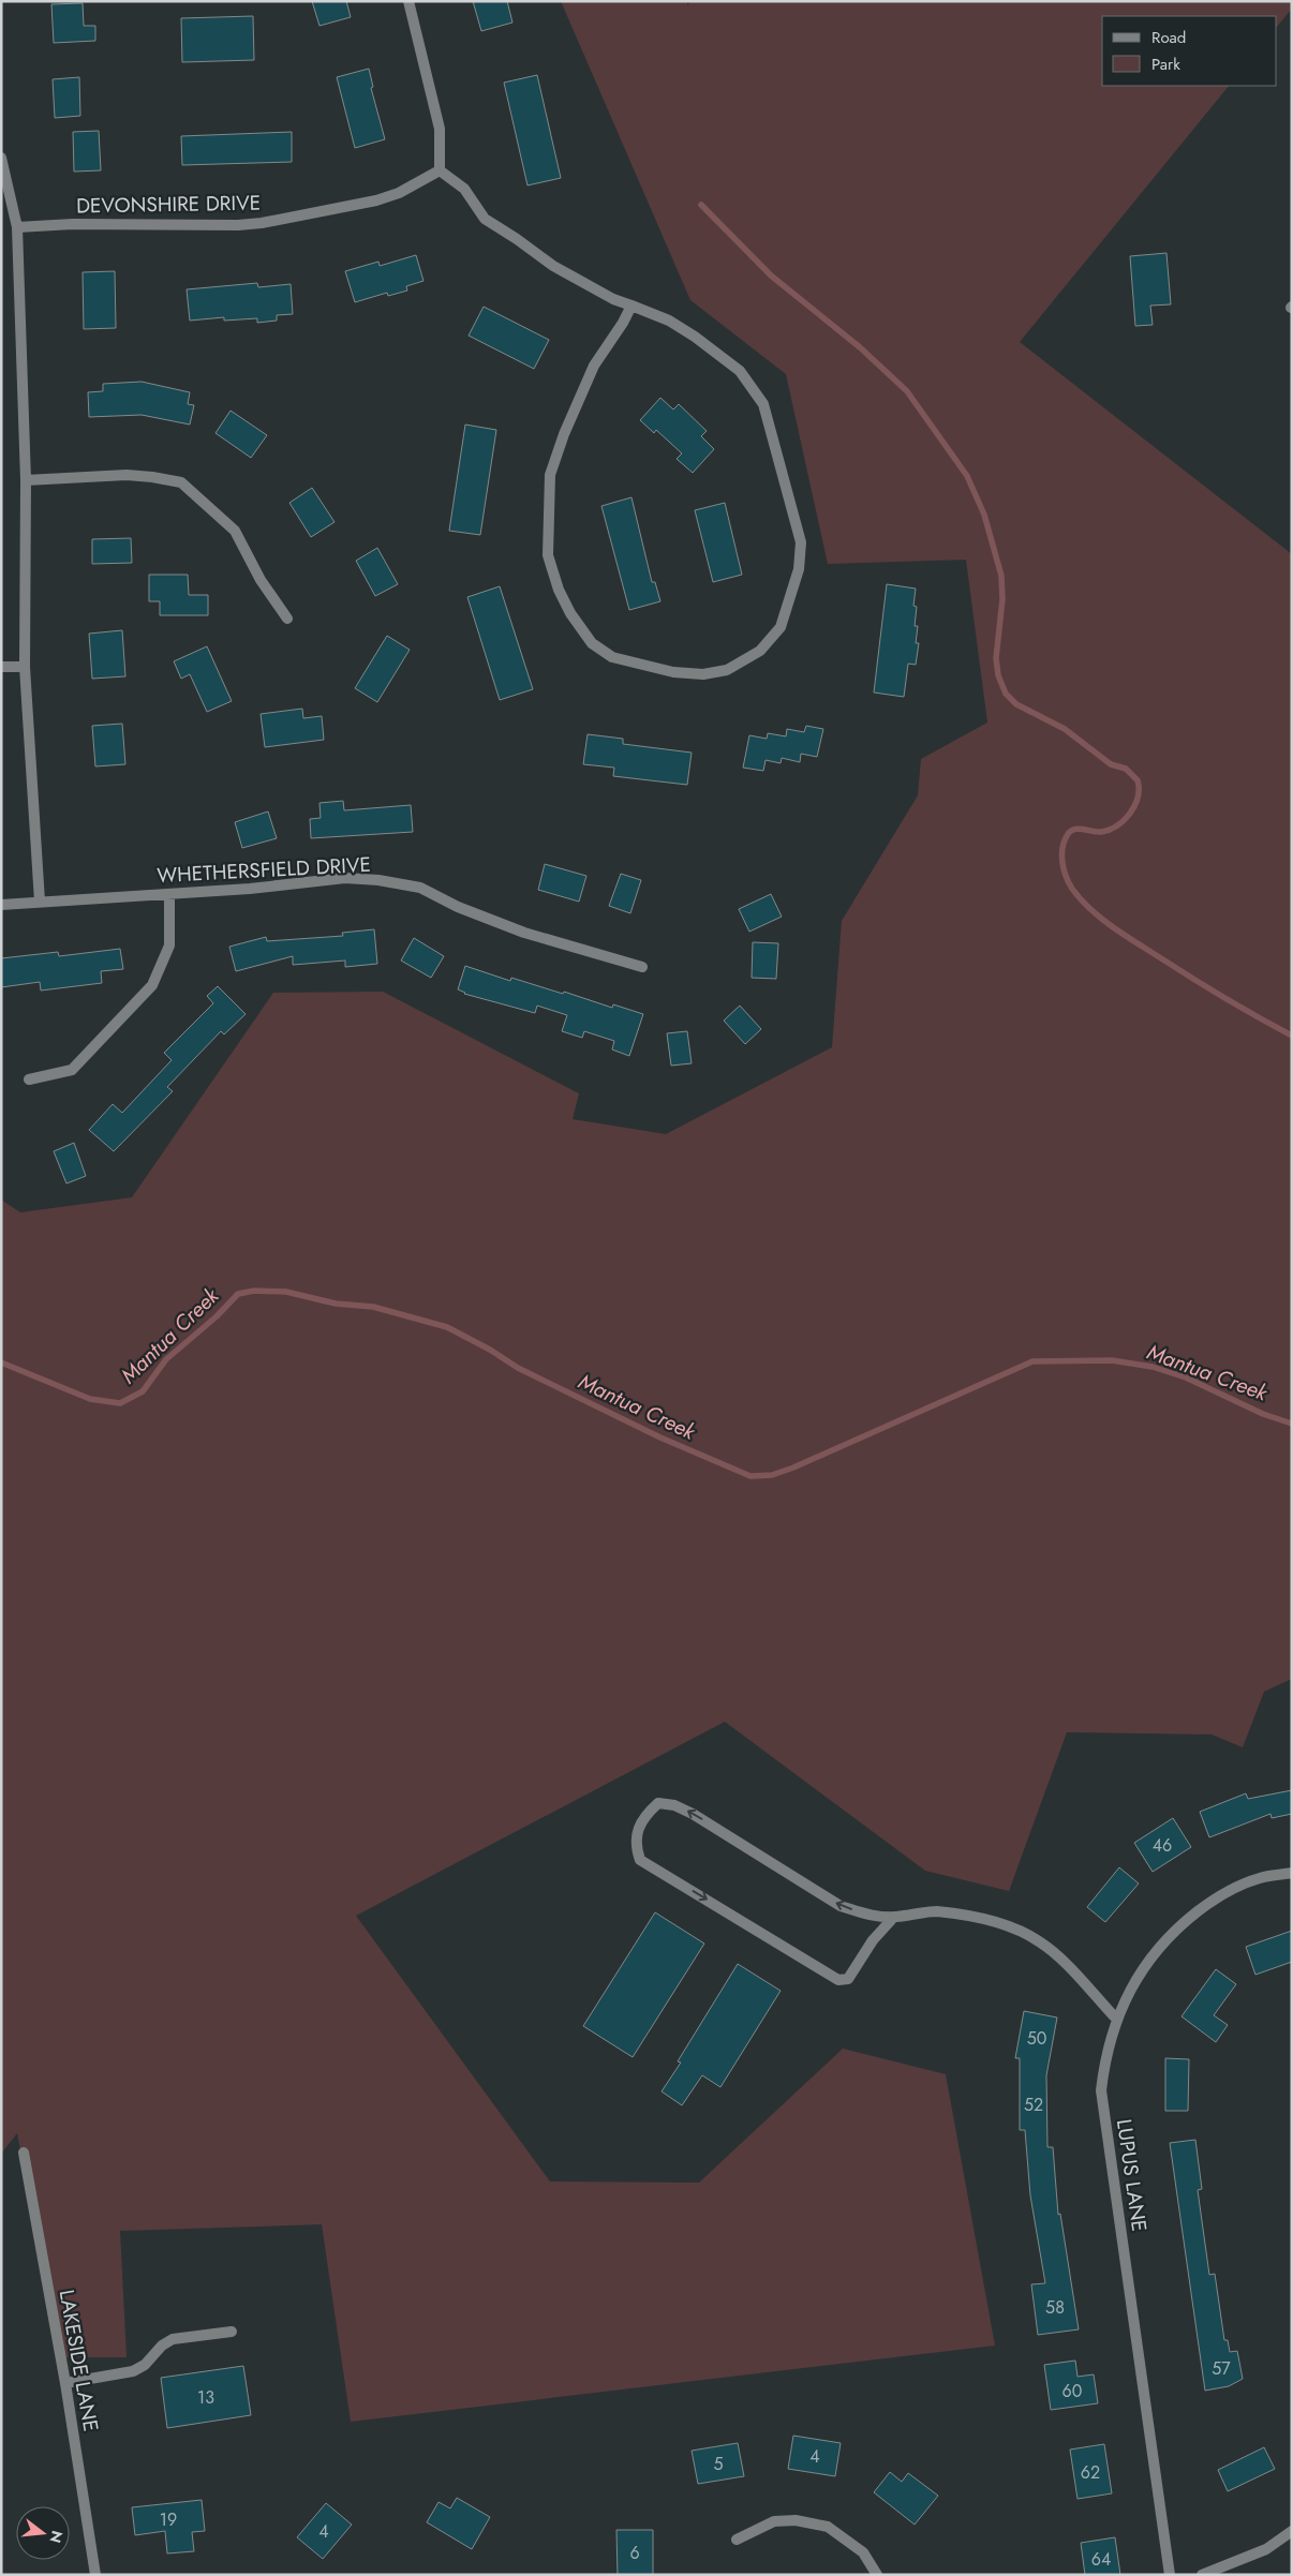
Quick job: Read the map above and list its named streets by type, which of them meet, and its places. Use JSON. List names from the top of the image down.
{
  "streets": {
    "street": [
      "DEVONSHIRE DRIVE",
      "WHETHERSFIELD DRIVE",
      "LUPUS LANE",
      "LAKESIDE LANE"
    ]
  },
  "water": ["Mantua Creek"],
  "house_numbers": [
    "46",
    "50",
    "52",
    "58",
    "57",
    "60",
    "13",
    "4",
    "5",
    "62",
    "19",
    "4",
    "6",
    "64"
  ],
  "legend": ["Road", "Park"],
  "north": "right"
}
